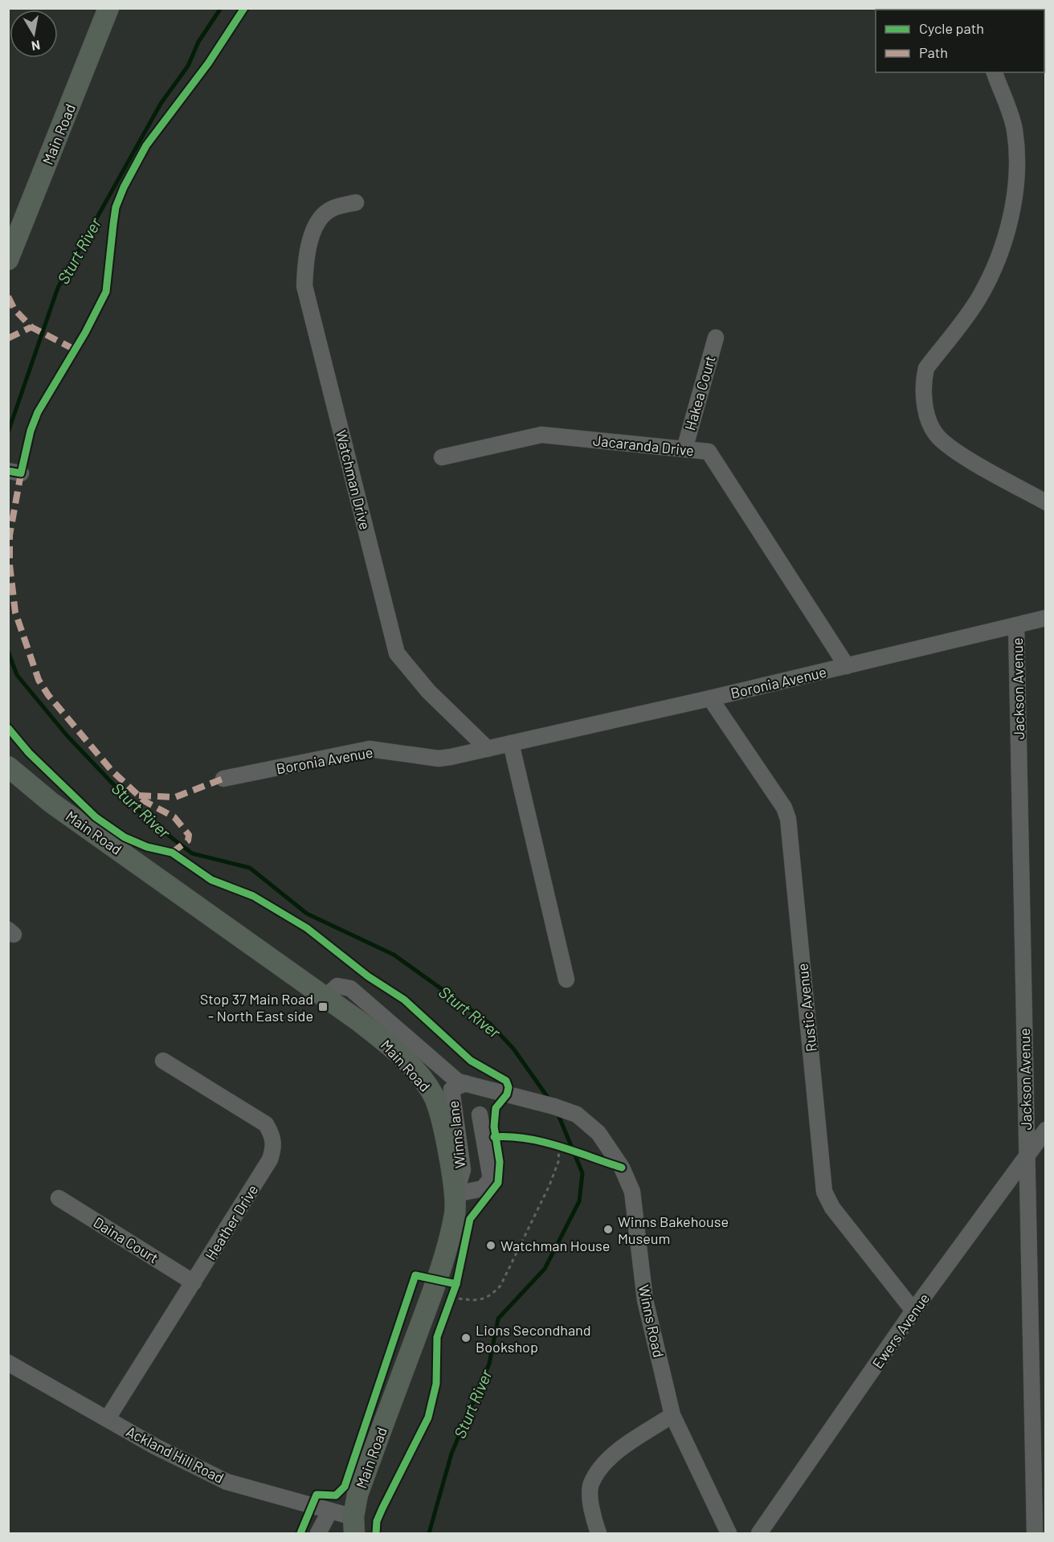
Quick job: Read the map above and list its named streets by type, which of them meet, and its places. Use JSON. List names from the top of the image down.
{
  "streets": {
    "main road": ["Main Road"],
    "street": [
      "Hakea Court",
      "Jacaranda Drive",
      "Watchman Drive",
      "Boronia Avenue",
      "Jackson Avenue",
      "Rustic Avenue",
      "Winns lane",
      "Heather Drive",
      "Daina Court",
      "Winns Road",
      "Ewers Avenue",
      "Ackland Hill Road"
    ]
  },
  "crossings": [
    ["Main Road", "Winns lane"],
    ["Main Road", "Ackland Hill Road"],
    ["Hakea Court", "Jacaranda Drive"],
    ["Jacaranda Drive", "Boronia Avenue"],
    ["Watchman Drive", "Boronia Avenue"],
    ["Boronia Avenue", "Jackson Avenue"],
    ["Boronia Avenue", "Rustic Avenue"],
    ["Jackson Avenue", "Ewers Avenue"],
    ["Rustic Avenue", "Ewers Avenue"],
    ["Winns lane", "Winns Road"],
    ["Heather Drive", "Daina Court"],
    ["Heather Drive", "Ackland Hill Road"]
  ],
  "water": ["Sturt River"],
  "places": {
    "transit": ["Stop 37 Main Road - North East side"],
    "other": ["Winns Bakehouse Museum", "Watchman House", "Lions Secondhand Bookshop"]
  },
  "legend": ["Cycle path", "Path"],
  "north": "bottom"
}
